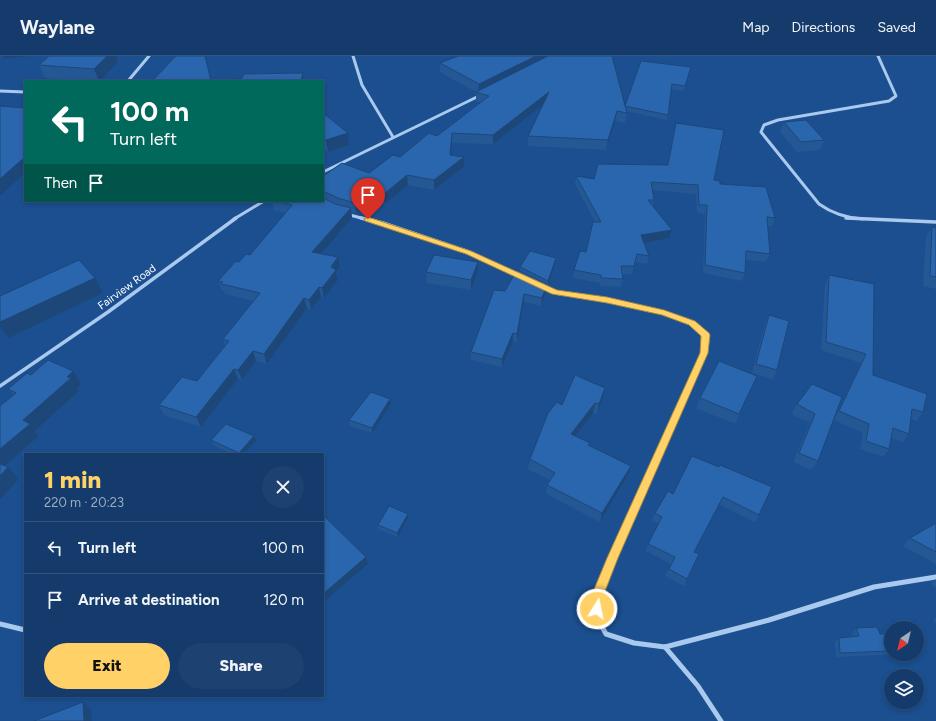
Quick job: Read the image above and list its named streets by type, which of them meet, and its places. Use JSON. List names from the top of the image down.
{
  "streets": {
    "street": ["Fairview Road"]
  },
  "north": "bottom left",
  "page": {
    "header": "Waylane",
    "nav": ["Map", "Directions", "Saved"],
    "turn": ["100 m", "Turn left"],
    "then": "Then",
    "heading": ["1 min", "220 m · 20:23"],
    "list": [
      {
        "name": "Turn left",
        "value": "100 m"
      },
      {
        "name": "Arrive at destination",
        "value": "120 m"
      }
    ],
    "buttons": ["Exit", "Share"]
  }
}
